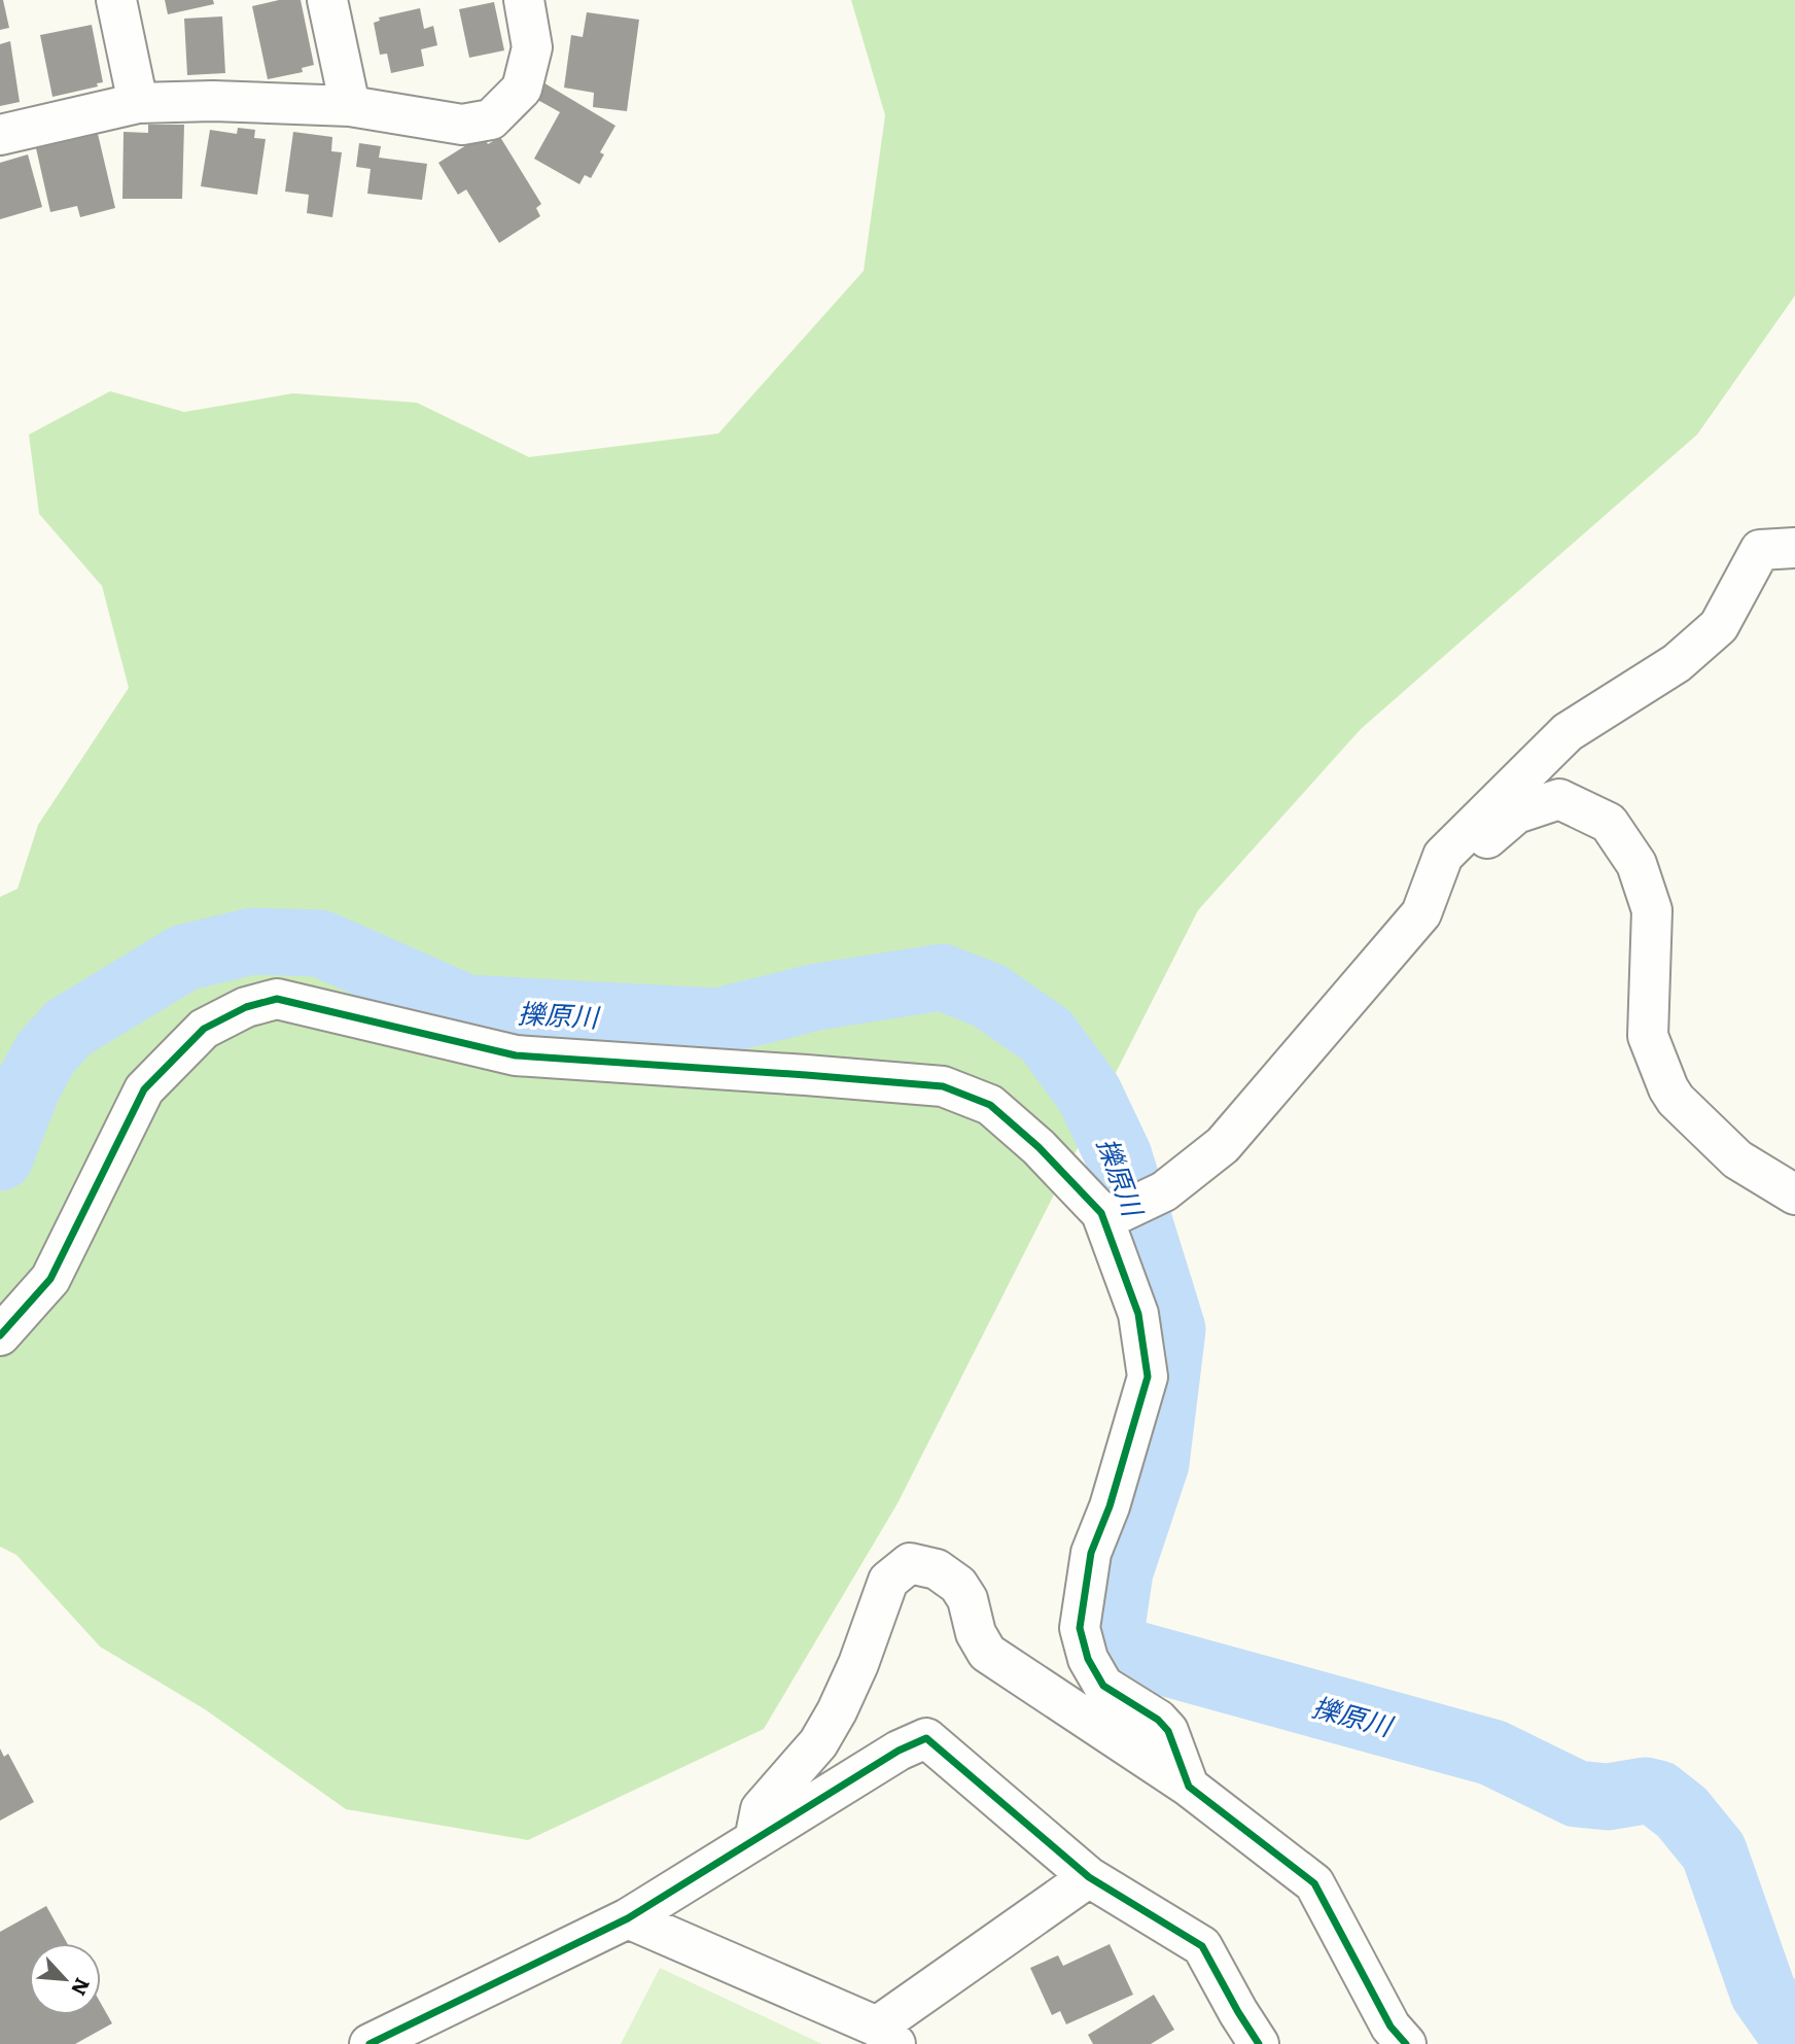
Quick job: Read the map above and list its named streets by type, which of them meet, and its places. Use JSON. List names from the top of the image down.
{
  "water": ["擽原川"],
  "north": "bottom right"
}
